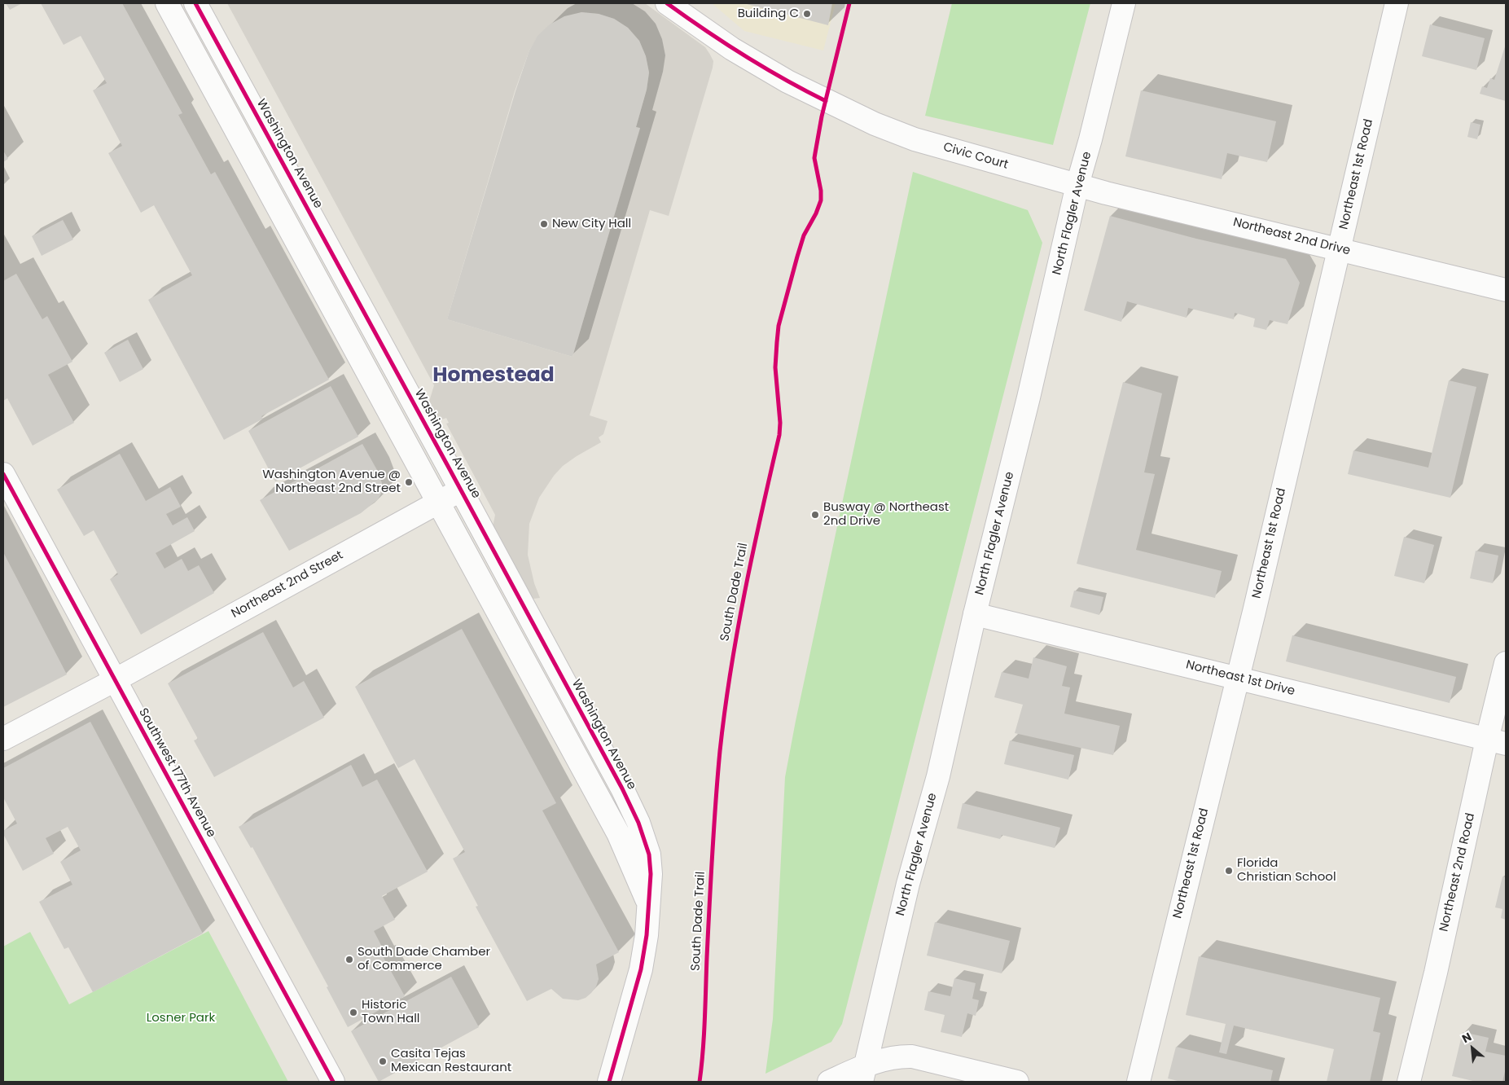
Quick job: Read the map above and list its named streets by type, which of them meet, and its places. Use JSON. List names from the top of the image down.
{
  "streets": {
    "street": [
      "Washington Avenue",
      "Civic Court",
      "Northeast 1st Road",
      "North Flagler Avenue",
      "Northeast 2nd Drive",
      "Northeast 2nd Street",
      "Northeast 1st Drive",
      "Southwest 177th Avenue",
      "Northeast 2nd Road"
    ],
    "cycle path": ["South Dade Trail"]
  },
  "crossings": [
    ["Washington Avenue", "Northeast 2nd Street"],
    ["Civic Court", "North Flagler Avenue"],
    ["Civic Court", "Northeast 2nd Drive"],
    ["Northeast 1st Road", "Northeast 2nd Drive"],
    ["Northeast 1st Road", "Northeast 1st Drive"],
    ["North Flagler Avenue", "Northeast 2nd Drive"],
    ["North Flagler Avenue", "Northeast 1st Drive"],
    ["Northeast 2nd Street", "Southwest 177th Avenue"],
    ["Northeast 1st Drive", "Northeast 2nd Road"]
  ],
  "districts": ["Homestead"],
  "parks": ["Losner Park"],
  "places": [
    "Building C",
    "New City Hall",
    "Washington Avenue @ Northeast 2nd Street",
    "Busway @ Northeast 2nd Drive",
    "Florida Christian School",
    "South Dade Chamber of Commerce",
    "Historic Town Hall",
    "Casita Tejas Mexican Restaurant"
  ],
  "north": "top left"
}
